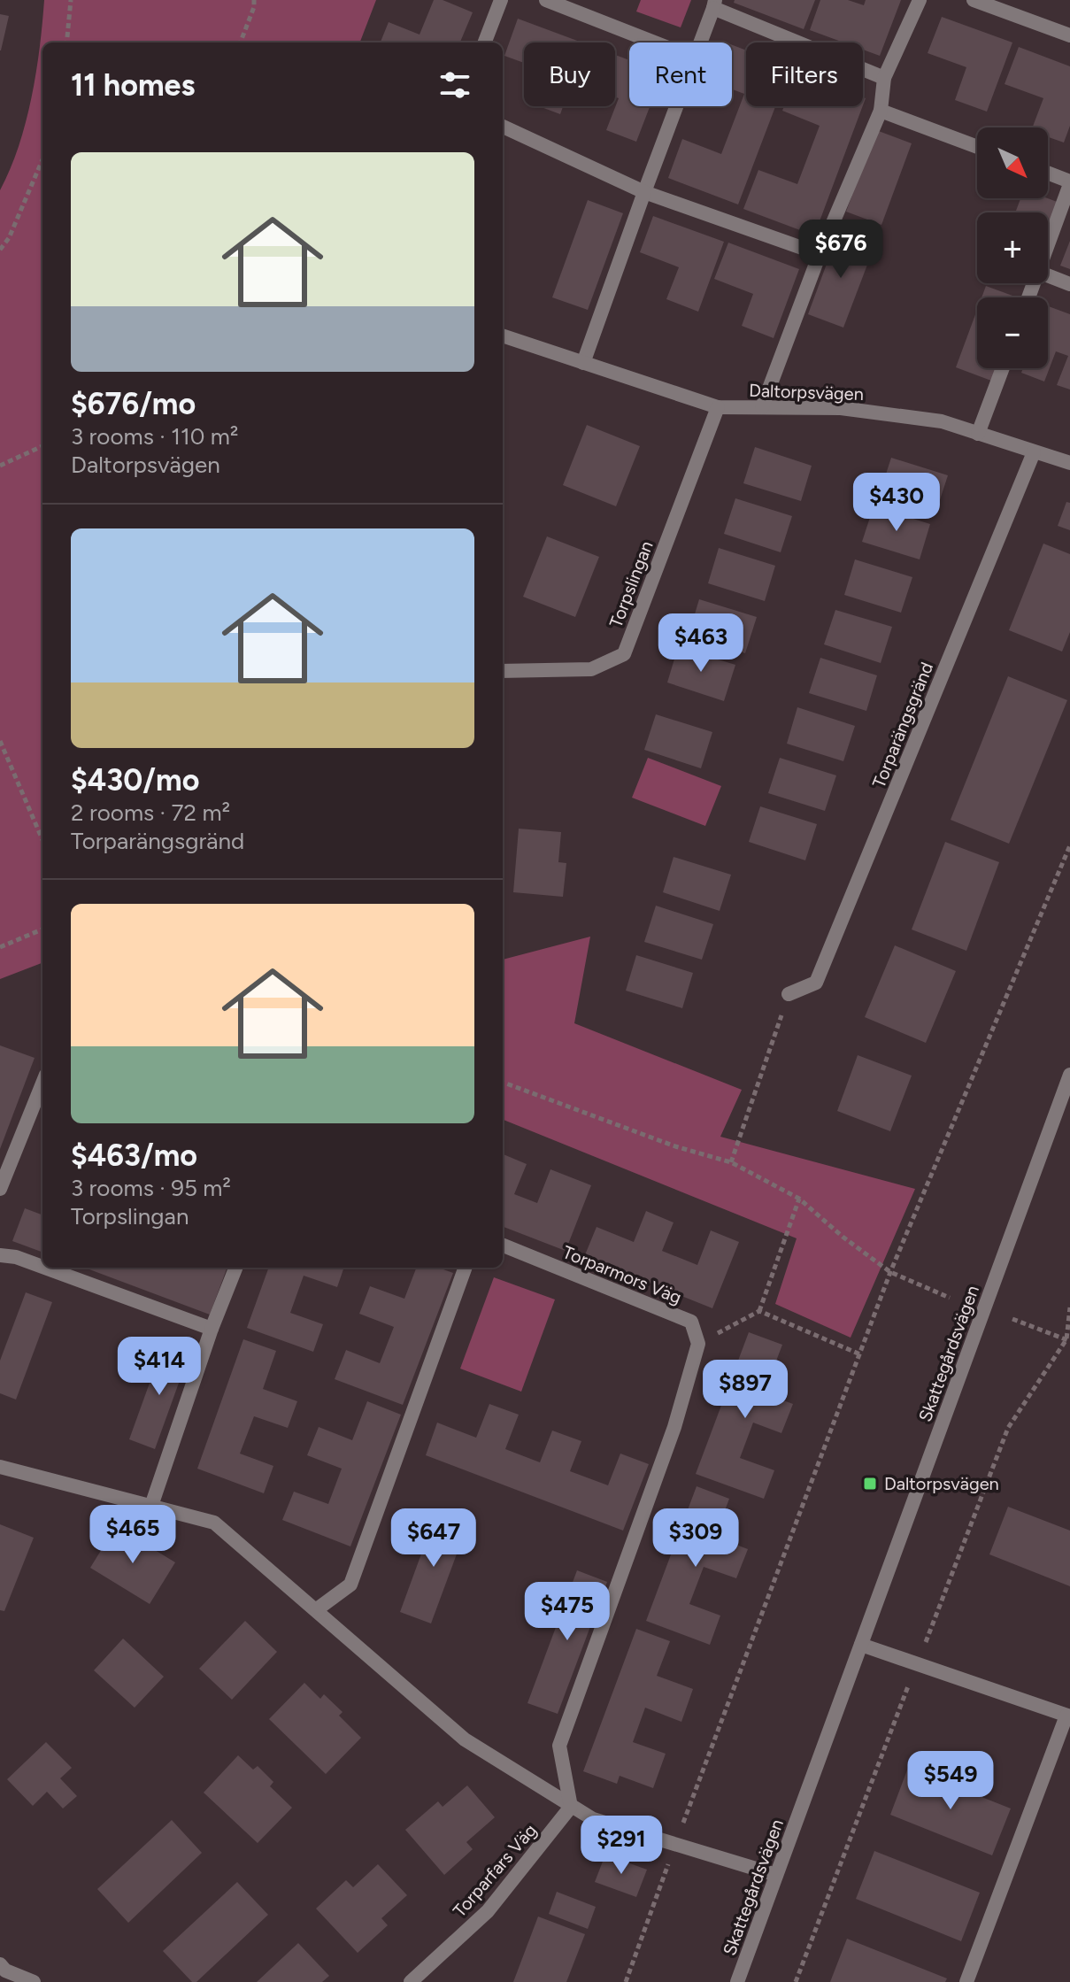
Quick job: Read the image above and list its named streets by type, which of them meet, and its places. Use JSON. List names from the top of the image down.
{
  "streets": {
    "street": [
      "Daltorpsvägen",
      "Torpslingan",
      "Torparängsgränd",
      "Torparmors Väg",
      "Skattegårdsvägen",
      "Torparfars Väg"
    ]
  },
  "crossings": [
    ["Daltorpsvägen", "Torpslingan"],
    ["Daltorpsvägen", "Torparängsgränd"]
  ],
  "places": {
    "transit": ["Daltorpsvägen"]
  },
  "north": "bottom right",
  "page": {
    "chip": ["Buy", "Rent", "Filters"],
    "heading": "11 homes",
    "map_buttons": ["+", "−"],
    "list": [
      {
        "name": "$676/mo",
        "note": "3 rooms · 110 m² · Daltorpsvägen"
      },
      {
        "name": "$430/mo",
        "note": "2 rooms · 72 m² · Torparängsgränd"
      },
      {
        "name": "$463/mo",
        "note": "3 rooms · 95 m² · Torpslingan"
      }
    ],
    "price": [
      "$676",
      "$430",
      "$463",
      "$414",
      "$897",
      "$465",
      "$647",
      "$309",
      "$475",
      "$549",
      "$291"
    ]
  }
}
